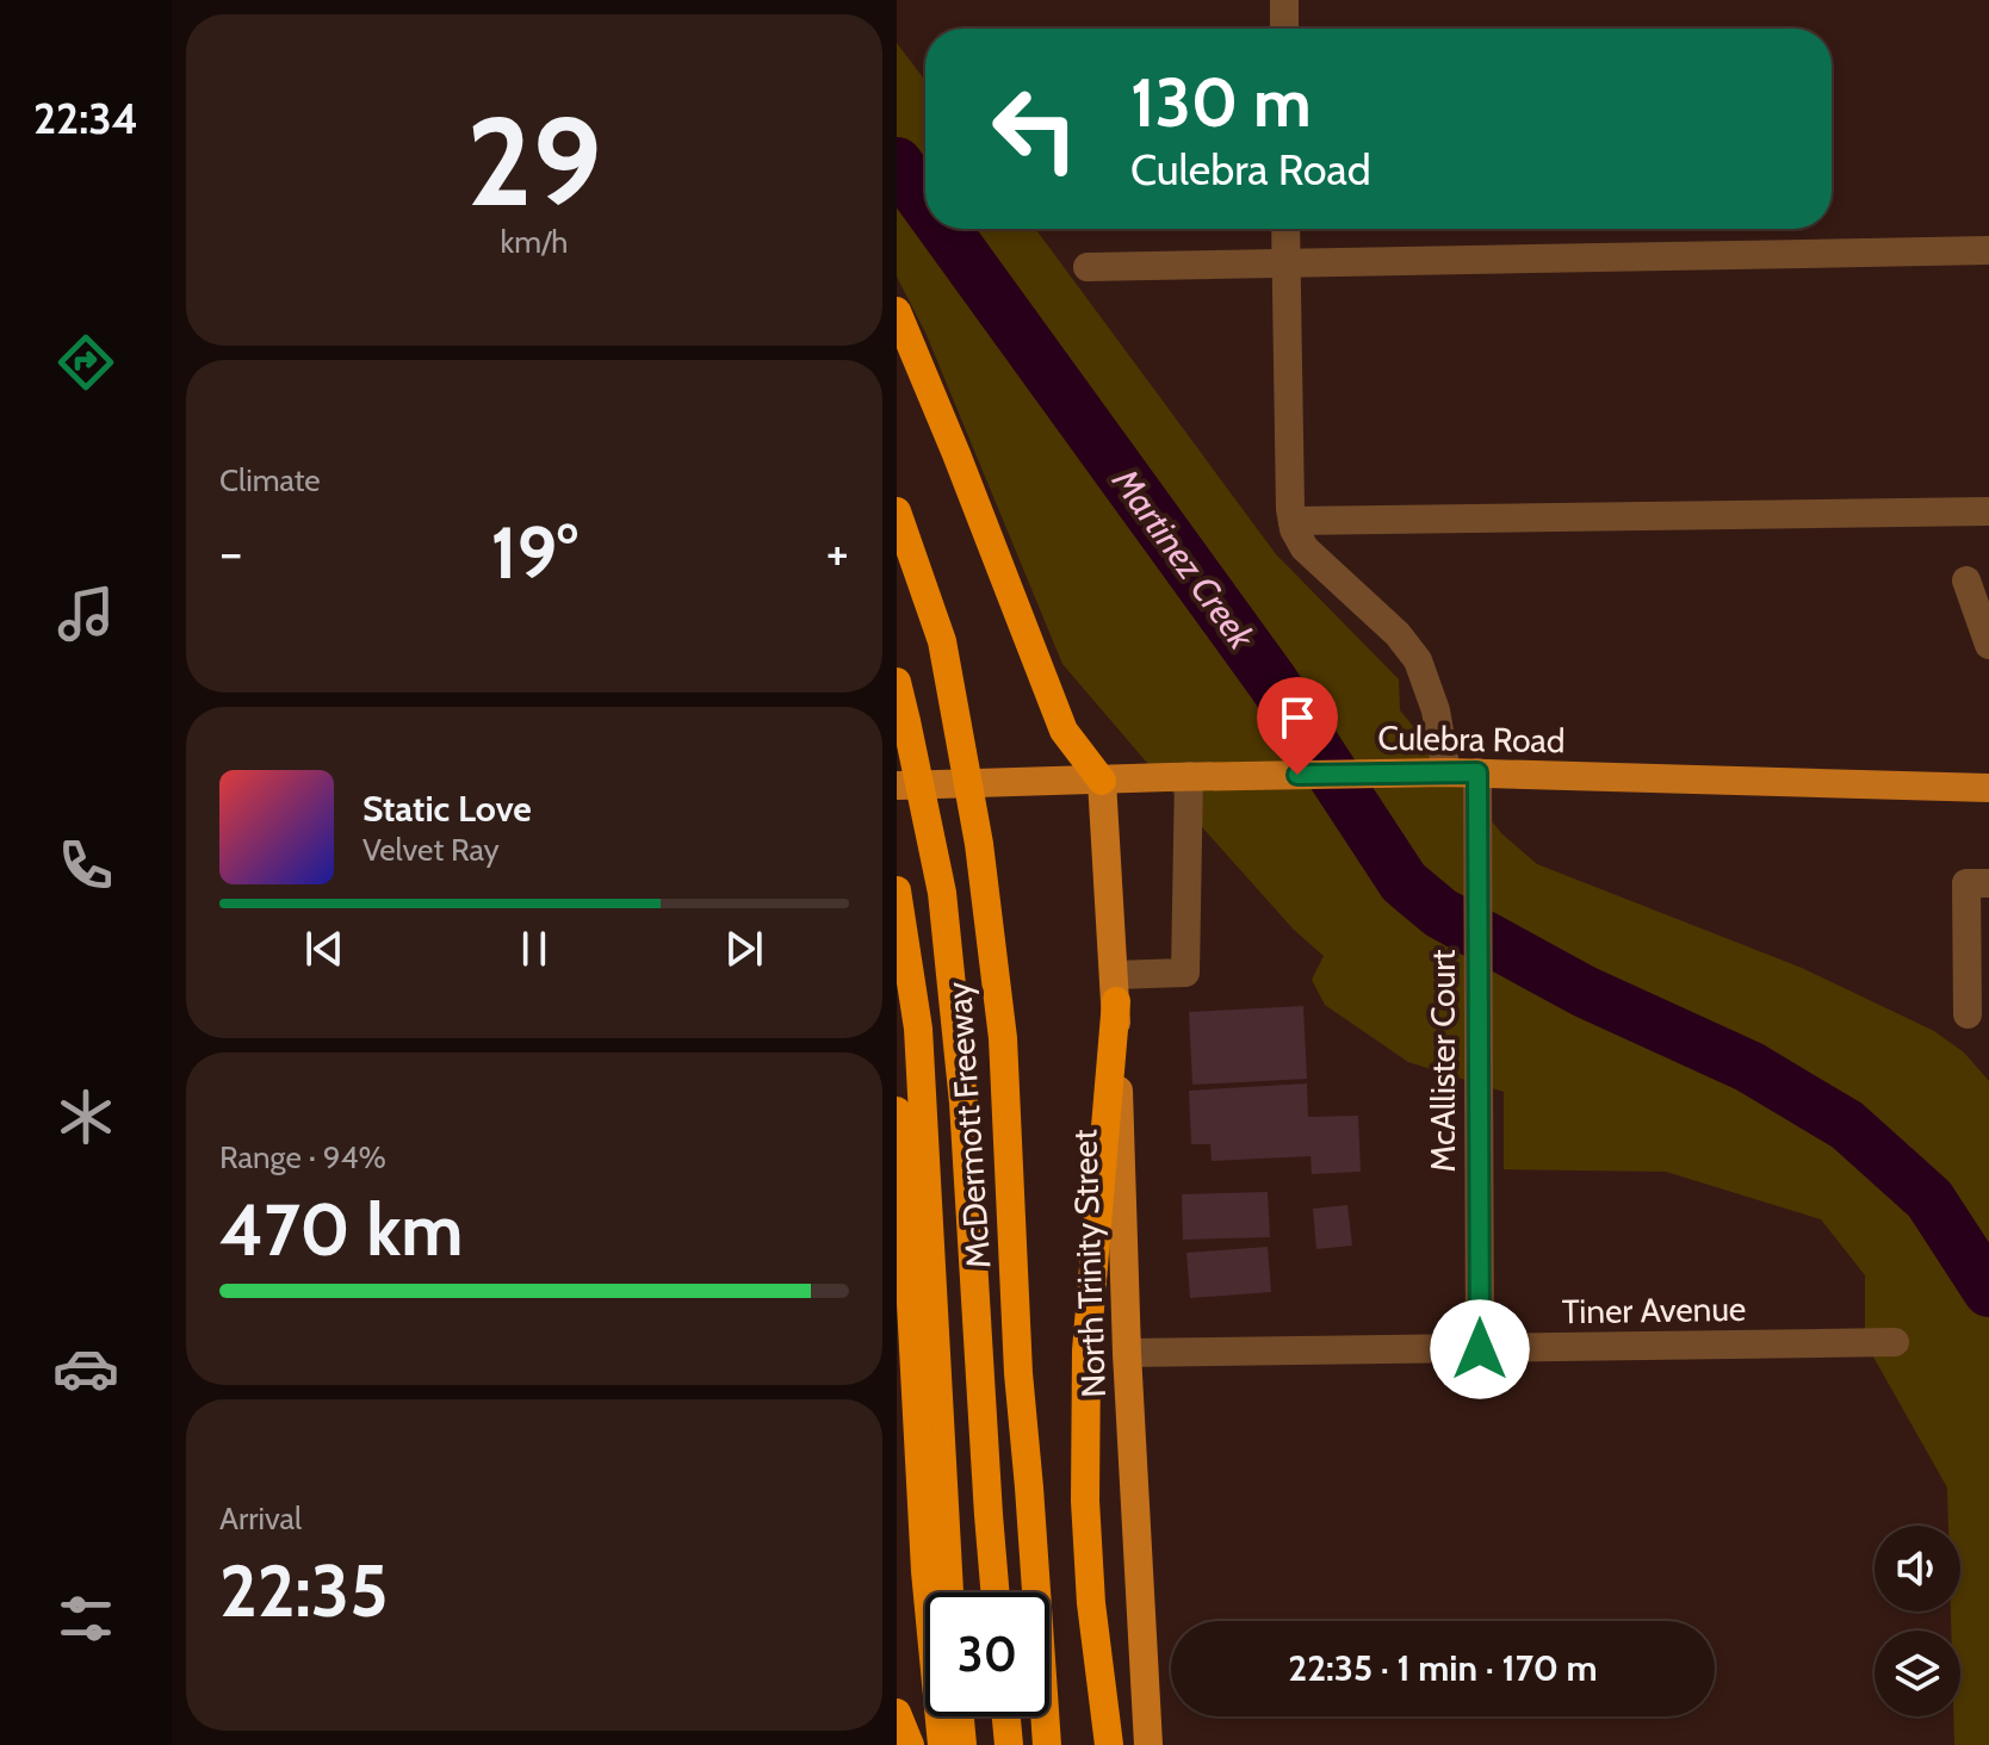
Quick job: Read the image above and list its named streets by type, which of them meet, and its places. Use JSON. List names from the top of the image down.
{
  "streets": {
    "highway": ["McDermott Freeway"],
    "main road": ["Culebra Road", "North Trinity Street"],
    "street": ["McAllister Court", "Tiner Avenue"]
  },
  "crossings": [
    ["Culebra Road", "McAllister Court"],
    ["Culebra Road", "North Trinity Street"],
    ["McAllister Court", "Tiner Avenue"],
    ["North Trinity Street", "Tiner Avenue"]
  ],
  "water": ["Martinez Creek"],
  "page": {
    "tabs": "22:34",
    "tile": [
      ["29", "km/h"],
      "Climate",
      ["Range · 94%", "470 km"],
      ["Arrival", "22:35"]
    ],
    "turn": ["130 m", "Culebra Road"],
    "heat": ["−", "19°", "+"],
    "song": ["Static Love", "Velvet Ray"],
    "limit": "30",
    "trip": "22:35 · 1 min · 170 m"
  }
}
